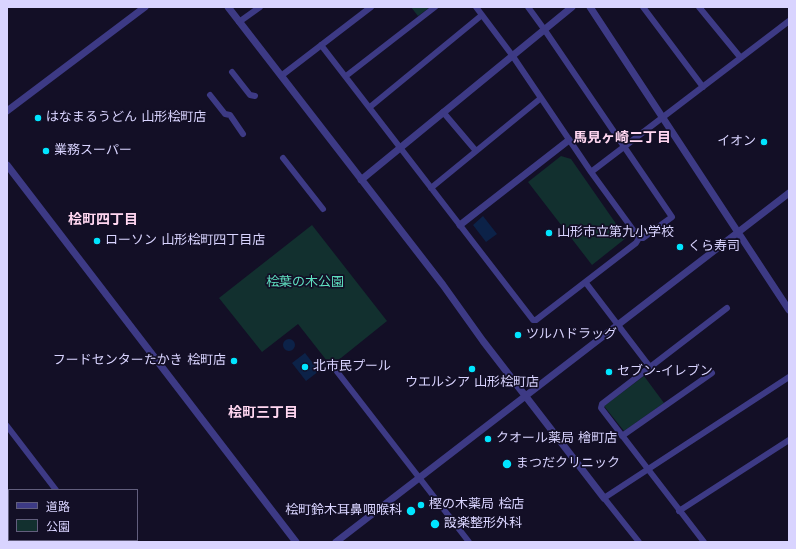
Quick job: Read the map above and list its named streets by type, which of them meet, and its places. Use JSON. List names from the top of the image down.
{
  "districts": ["馬見ヶ崎二丁目", "桧町四丁目", "桧町三丁目"],
  "parks": ["桧葉の木公園"],
  "places": [
    "はなまるうどん 山形桧町店",
    "イオン",
    "業務スーパー",
    "山形市立第九小学校",
    "ローソン 山形桧町四丁目店",
    "くら寿司",
    "ツルハドラッグ",
    "フードセンターたかき 桧町店",
    "北市民プール",
    "ウエルシア 山形桧町店",
    "セブン-イレブン",
    "クオール薬局 檜町店",
    "まつだクリニック",
    "樫の木薬局 桧店",
    "桧町鈴木耳鼻咽喉科",
    "設楽整形外科"
  ],
  "legend": ["道路", "公園"]
}
